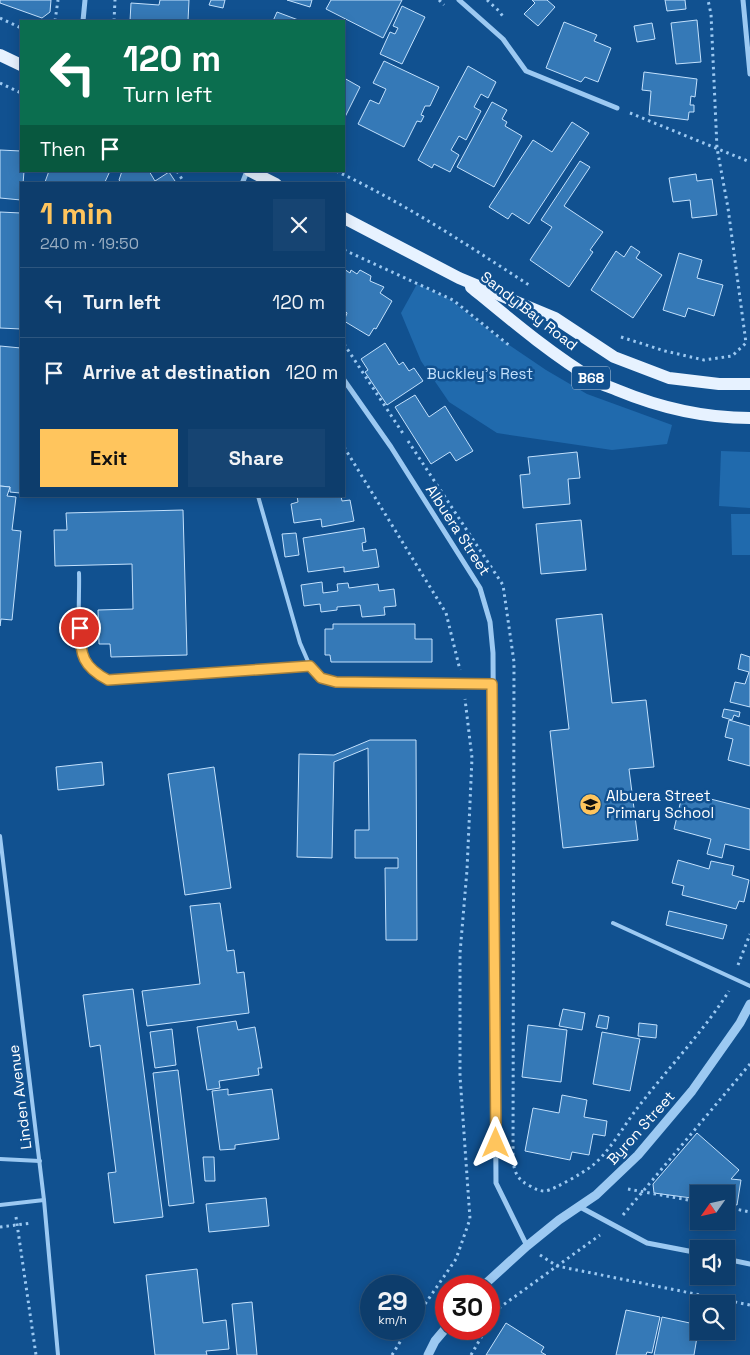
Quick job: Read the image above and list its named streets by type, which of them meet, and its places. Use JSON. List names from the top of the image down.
{
  "streets": {
    "main road": ["Sandy Bay Road", "B68"],
    "street": ["Albuera Street", "Byron Street"],
    "lane": ["Linden Avenue"]
  },
  "crossings": [
    ["Albuera Street", "Byron Street"]
  ],
  "parks": ["Buckley's Rest"],
  "places": {
    "school or university": ["Albuera Street Primary School"]
  },
  "north": "bottom left",
  "page": {
    "turn": ["120 m", "Turn left"],
    "then": "Then",
    "heading": ["1 min", "240 m · 19:50"],
    "list": [
      {
        "name": "Turn left",
        "value": "120 m"
      },
      {
        "name": "Arrive at destination",
        "value": "120 m"
      }
    ],
    "buttons": ["Exit", "Share"],
    "speed": "29 km/h",
    "limit": "30"
  }
}
